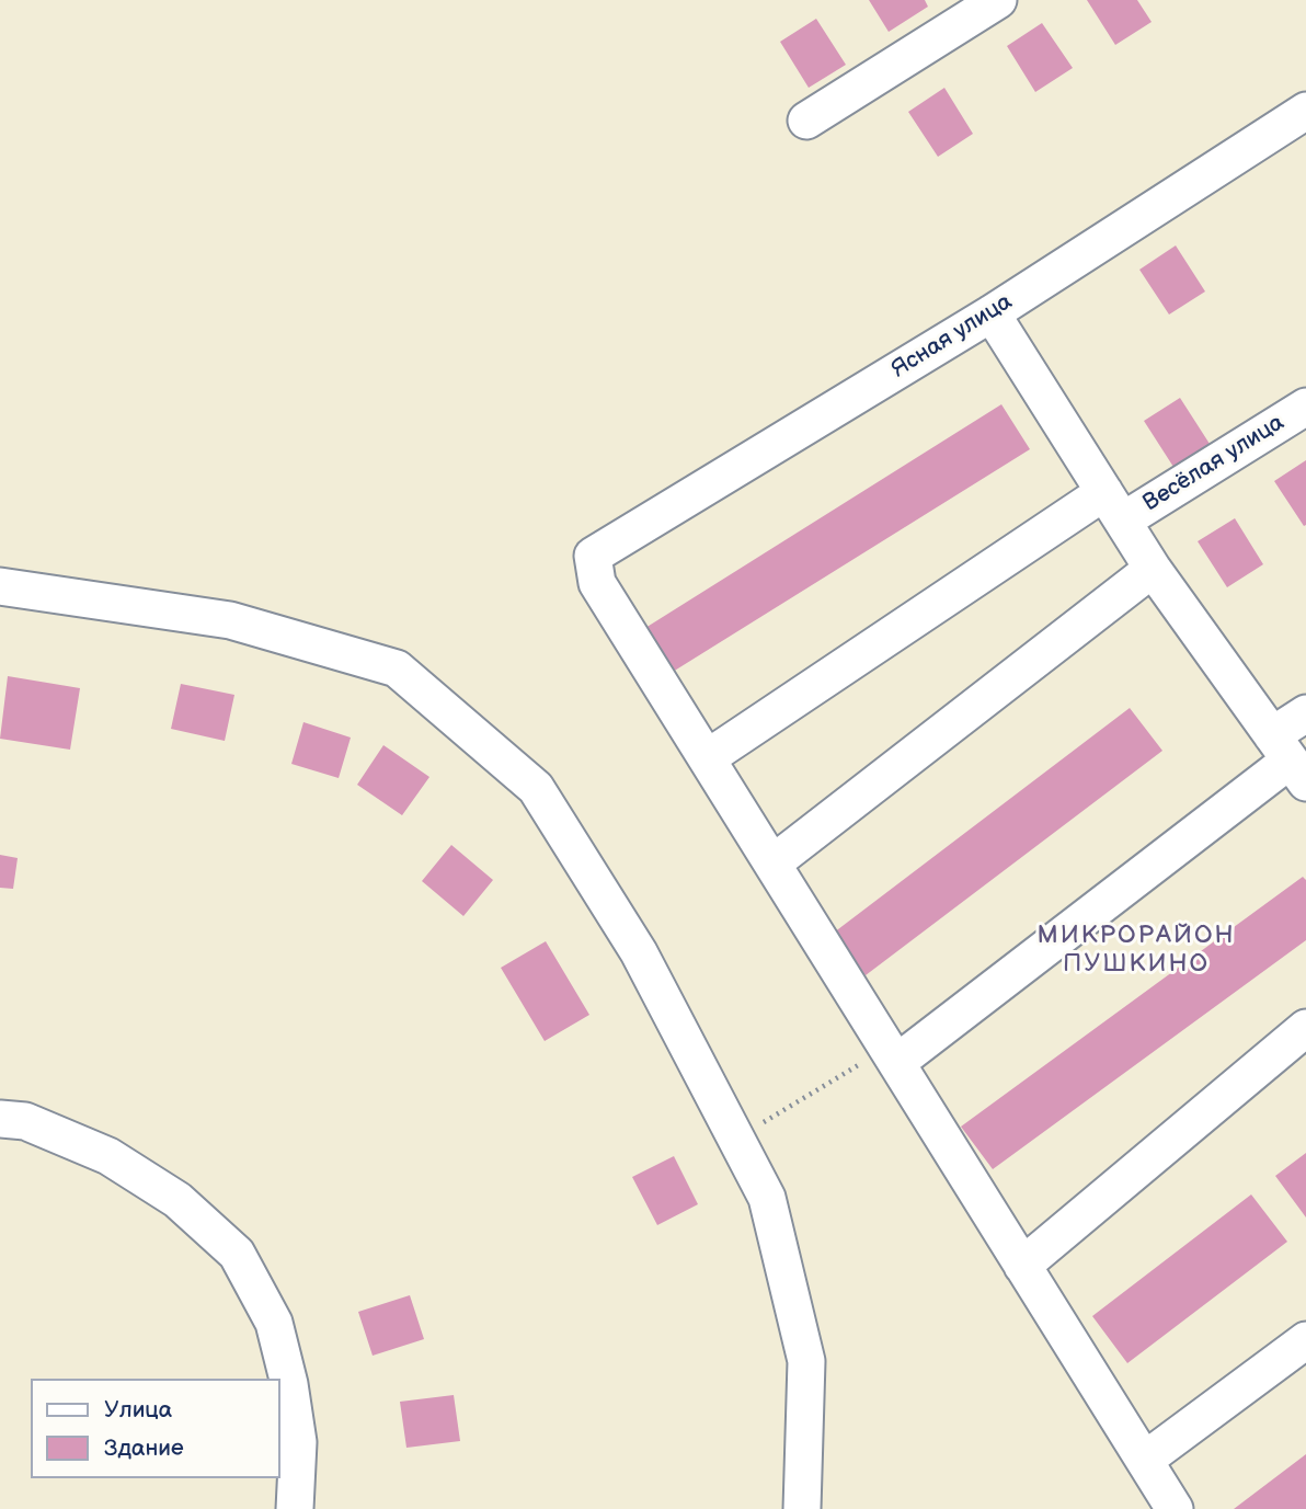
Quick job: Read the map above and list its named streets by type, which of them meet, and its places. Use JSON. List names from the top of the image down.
{
  "streets": {
    "street": ["Ясная улица", "Весёлая улица"]
  },
  "crossings": [
    ["Ясная улица", "Весёлая улица"]
  ],
  "districts": ["МИКРОРАЙОН ПУШКИНО"],
  "legend": ["Улица", "Здание"]
}
